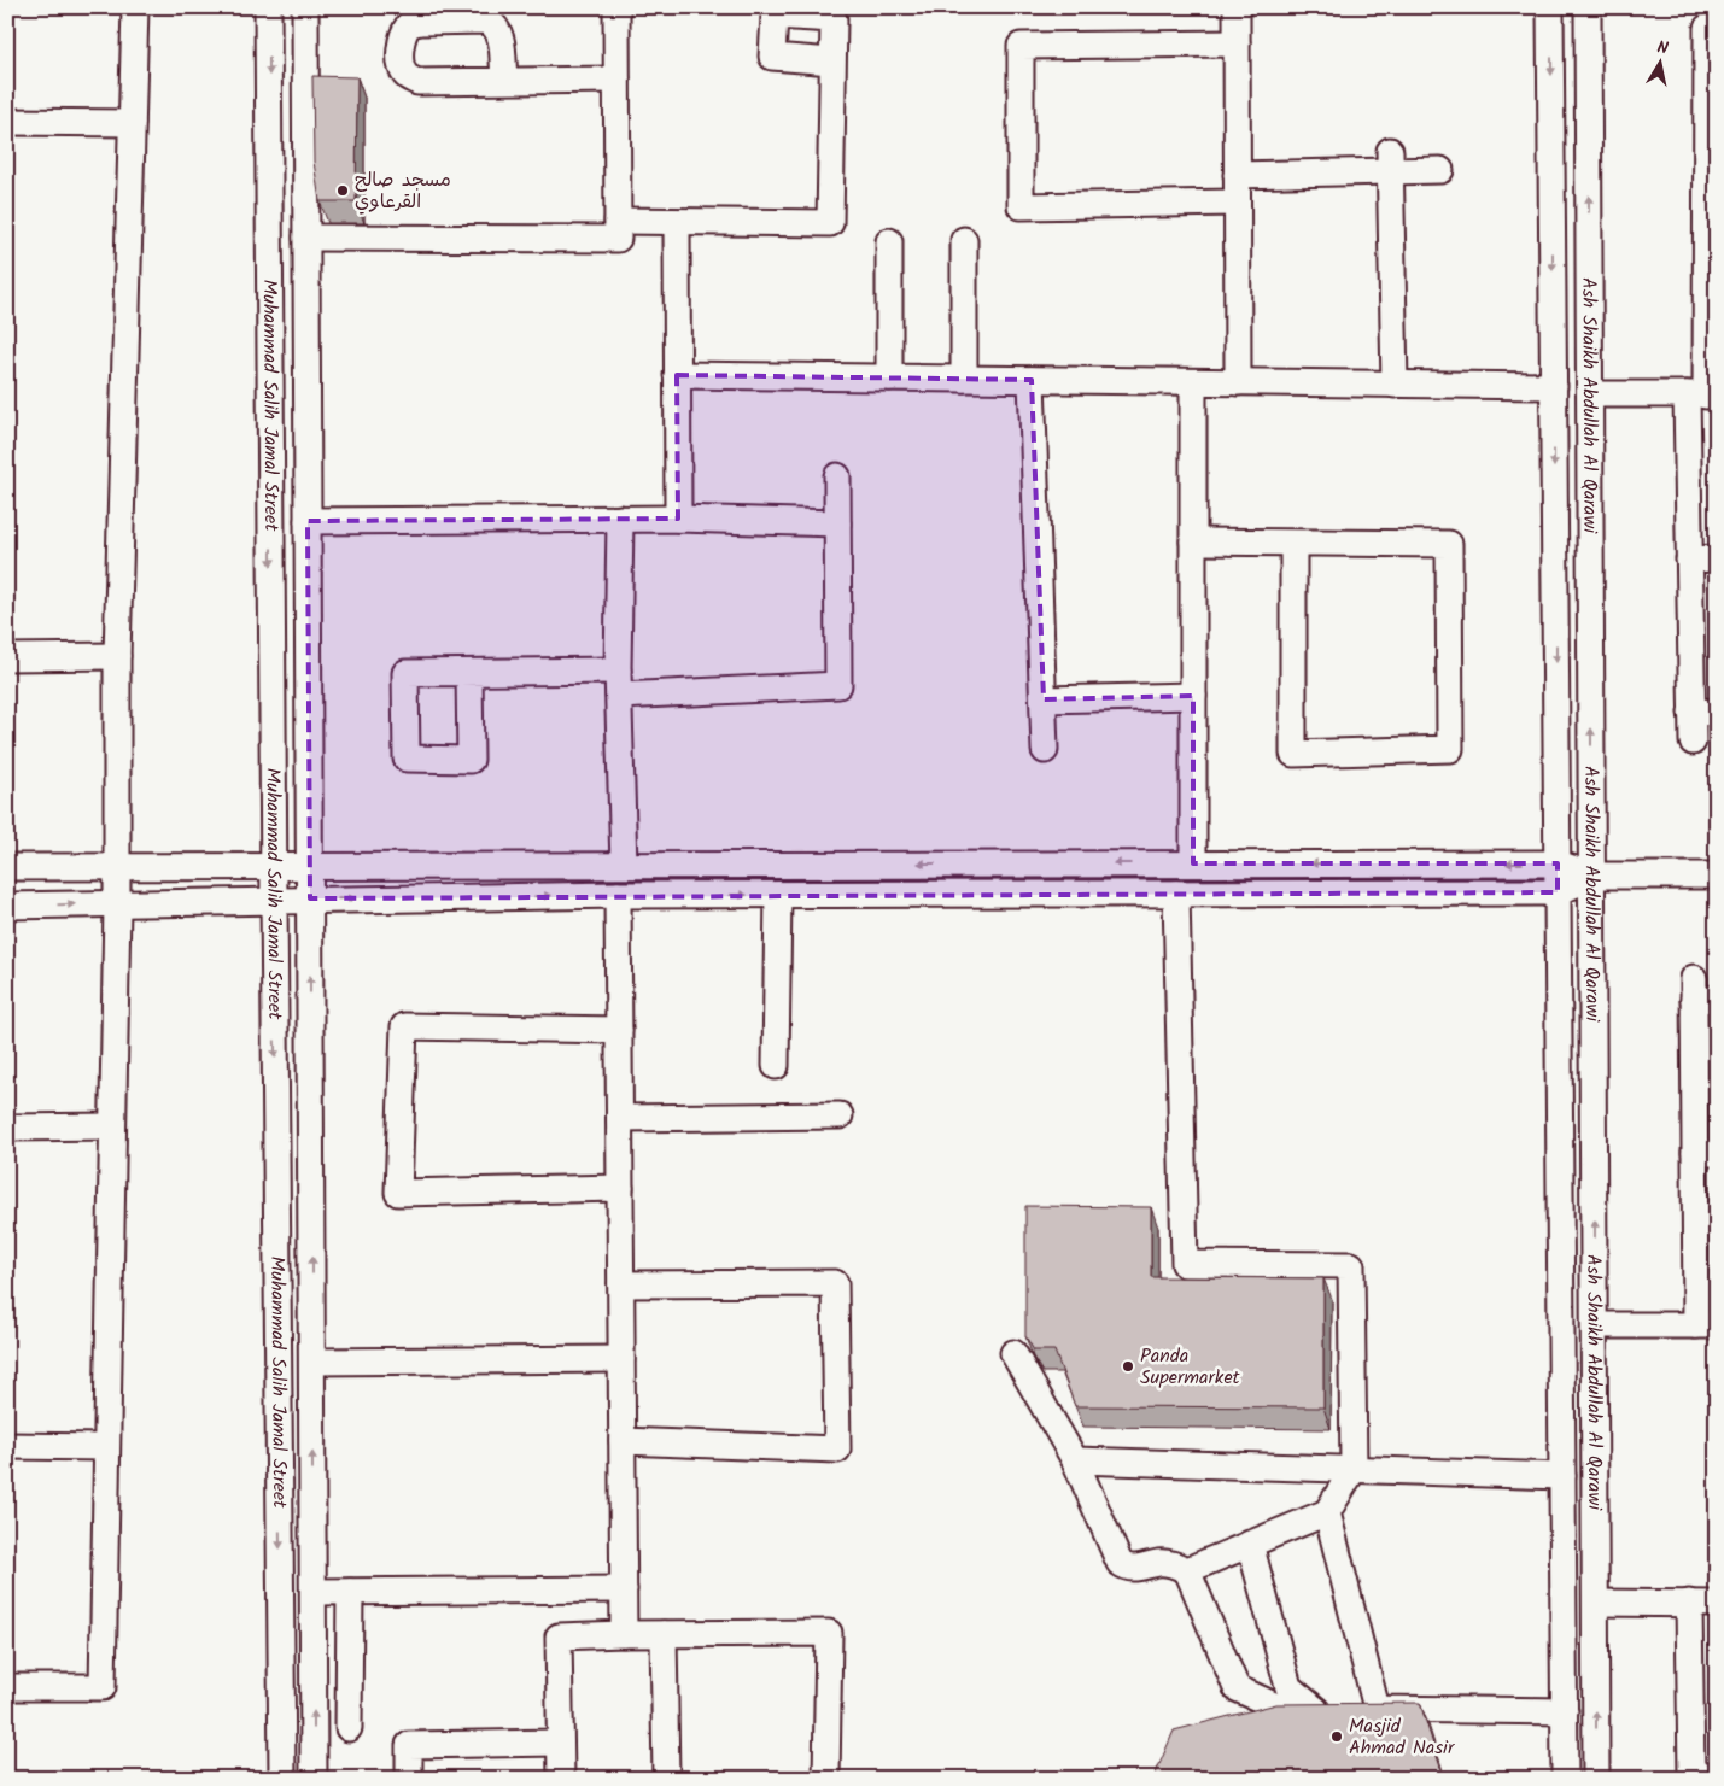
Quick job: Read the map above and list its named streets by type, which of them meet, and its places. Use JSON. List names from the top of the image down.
{
  "streets": {
    "street": ["Muhammad Salih Jamal Street", "Ash Shaikh Abdullah Al Qarawi"]
  },
  "places": ["مسجد صالح القرعاوي", "Panda Supermarket", "Masjid Ahmad Nasir"],
  "north": "top"
}
